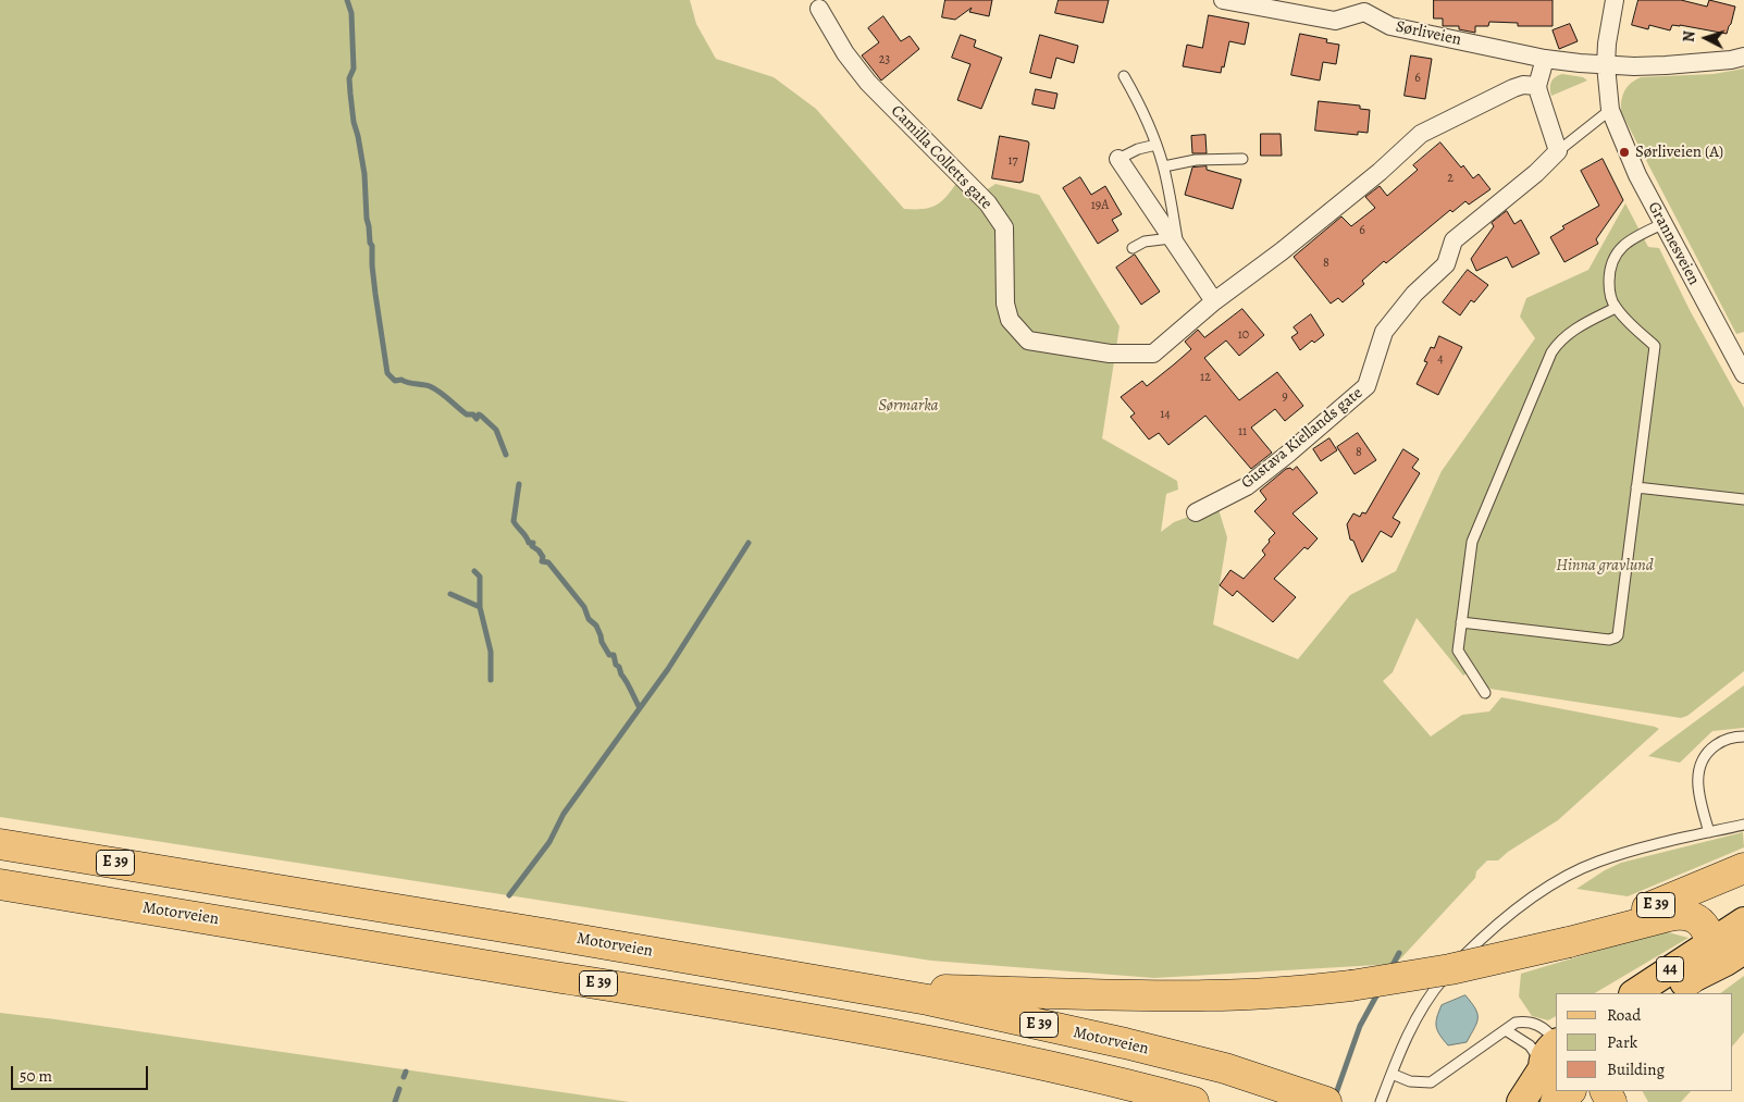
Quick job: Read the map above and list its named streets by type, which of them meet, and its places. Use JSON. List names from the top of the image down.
{
  "streets": {
    "highway": ["E 39", "Motorveien"],
    "main road": ["44"],
    "street": [
      "Sørliveien",
      "Camilla Colletts gate",
      "Grannesveien",
      "Gustava Kiellands gate"
    ]
  },
  "crossings": [
    ["Sørliveien", "Grannesveien"],
    ["E 39", "Motorveien"],
    ["E 39", "44"]
  ],
  "parks": ["Sørmarka", "Hinna gravlund"],
  "places": ["Sørliveien (A)"],
  "house_numbers": [
    "23",
    "6",
    "17",
    "2",
    "19A",
    "6",
    "8",
    "10",
    "4",
    "12",
    "9",
    "14",
    "11",
    "8"
  ],
  "legend": ["Road", "Park", "Building"],
  "scale_bar": "50 m",
  "north": "left"
}
